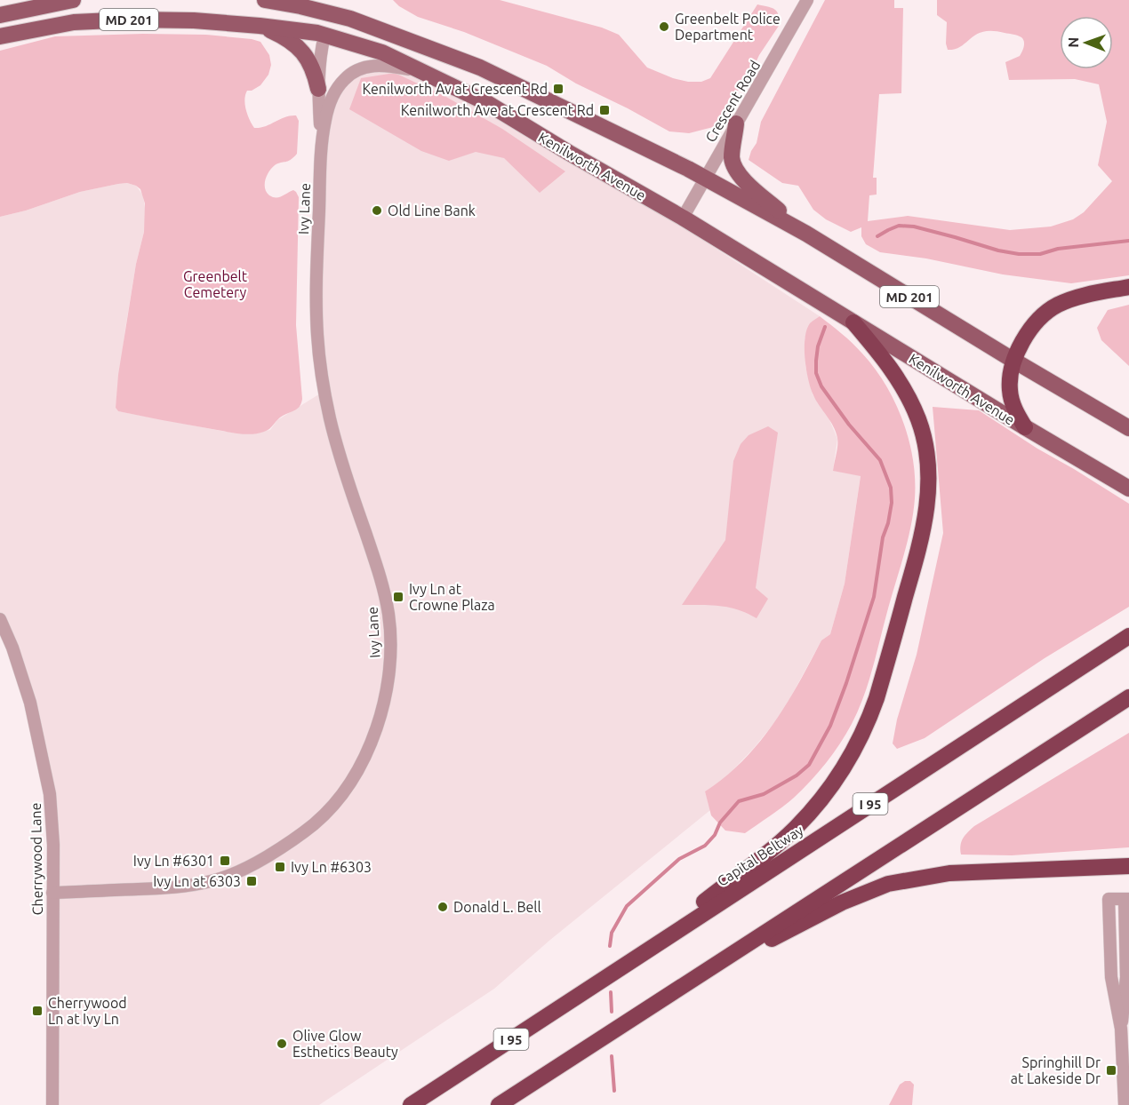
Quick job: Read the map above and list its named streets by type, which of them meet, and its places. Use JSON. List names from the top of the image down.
{
  "streets": {
    "highway": ["I 95", "Capital Beltway"],
    "main road": ["MD 201", "Kenilworth Avenue"],
    "street": ["Crescent Road", "Ivy Lane", "Cherrywood Lane"]
  },
  "crossings": [
    ["MD 201", "Crescent Road"],
    ["Crescent Road", "Kenilworth Avenue"],
    ["Kenilworth Avenue", "Ivy Lane"],
    ["Ivy Lane", "Cherrywood Lane"]
  ],
  "parks": ["Greenbelt Cemetery"],
  "places": {
    "other": [
      "Greenbelt Police Department",
      "Old Line Bank",
      "Donald L. Bell",
      "Olive Glow Esthetics Beauty"
    ],
    "transit": [
      "Kenilworth Av at Crescent Rd",
      "Kenilworth Ave at Crescent Rd",
      "Ivy Ln at Crowne Plaza",
      "Ivy Ln #6301",
      "Ivy Ln #6303",
      "Ivy Ln at 6303",
      "Cherrywood Ln at Ivy Ln",
      "Springhill Dr at Lakeside Dr"
    ]
  },
  "north": "left"
}
